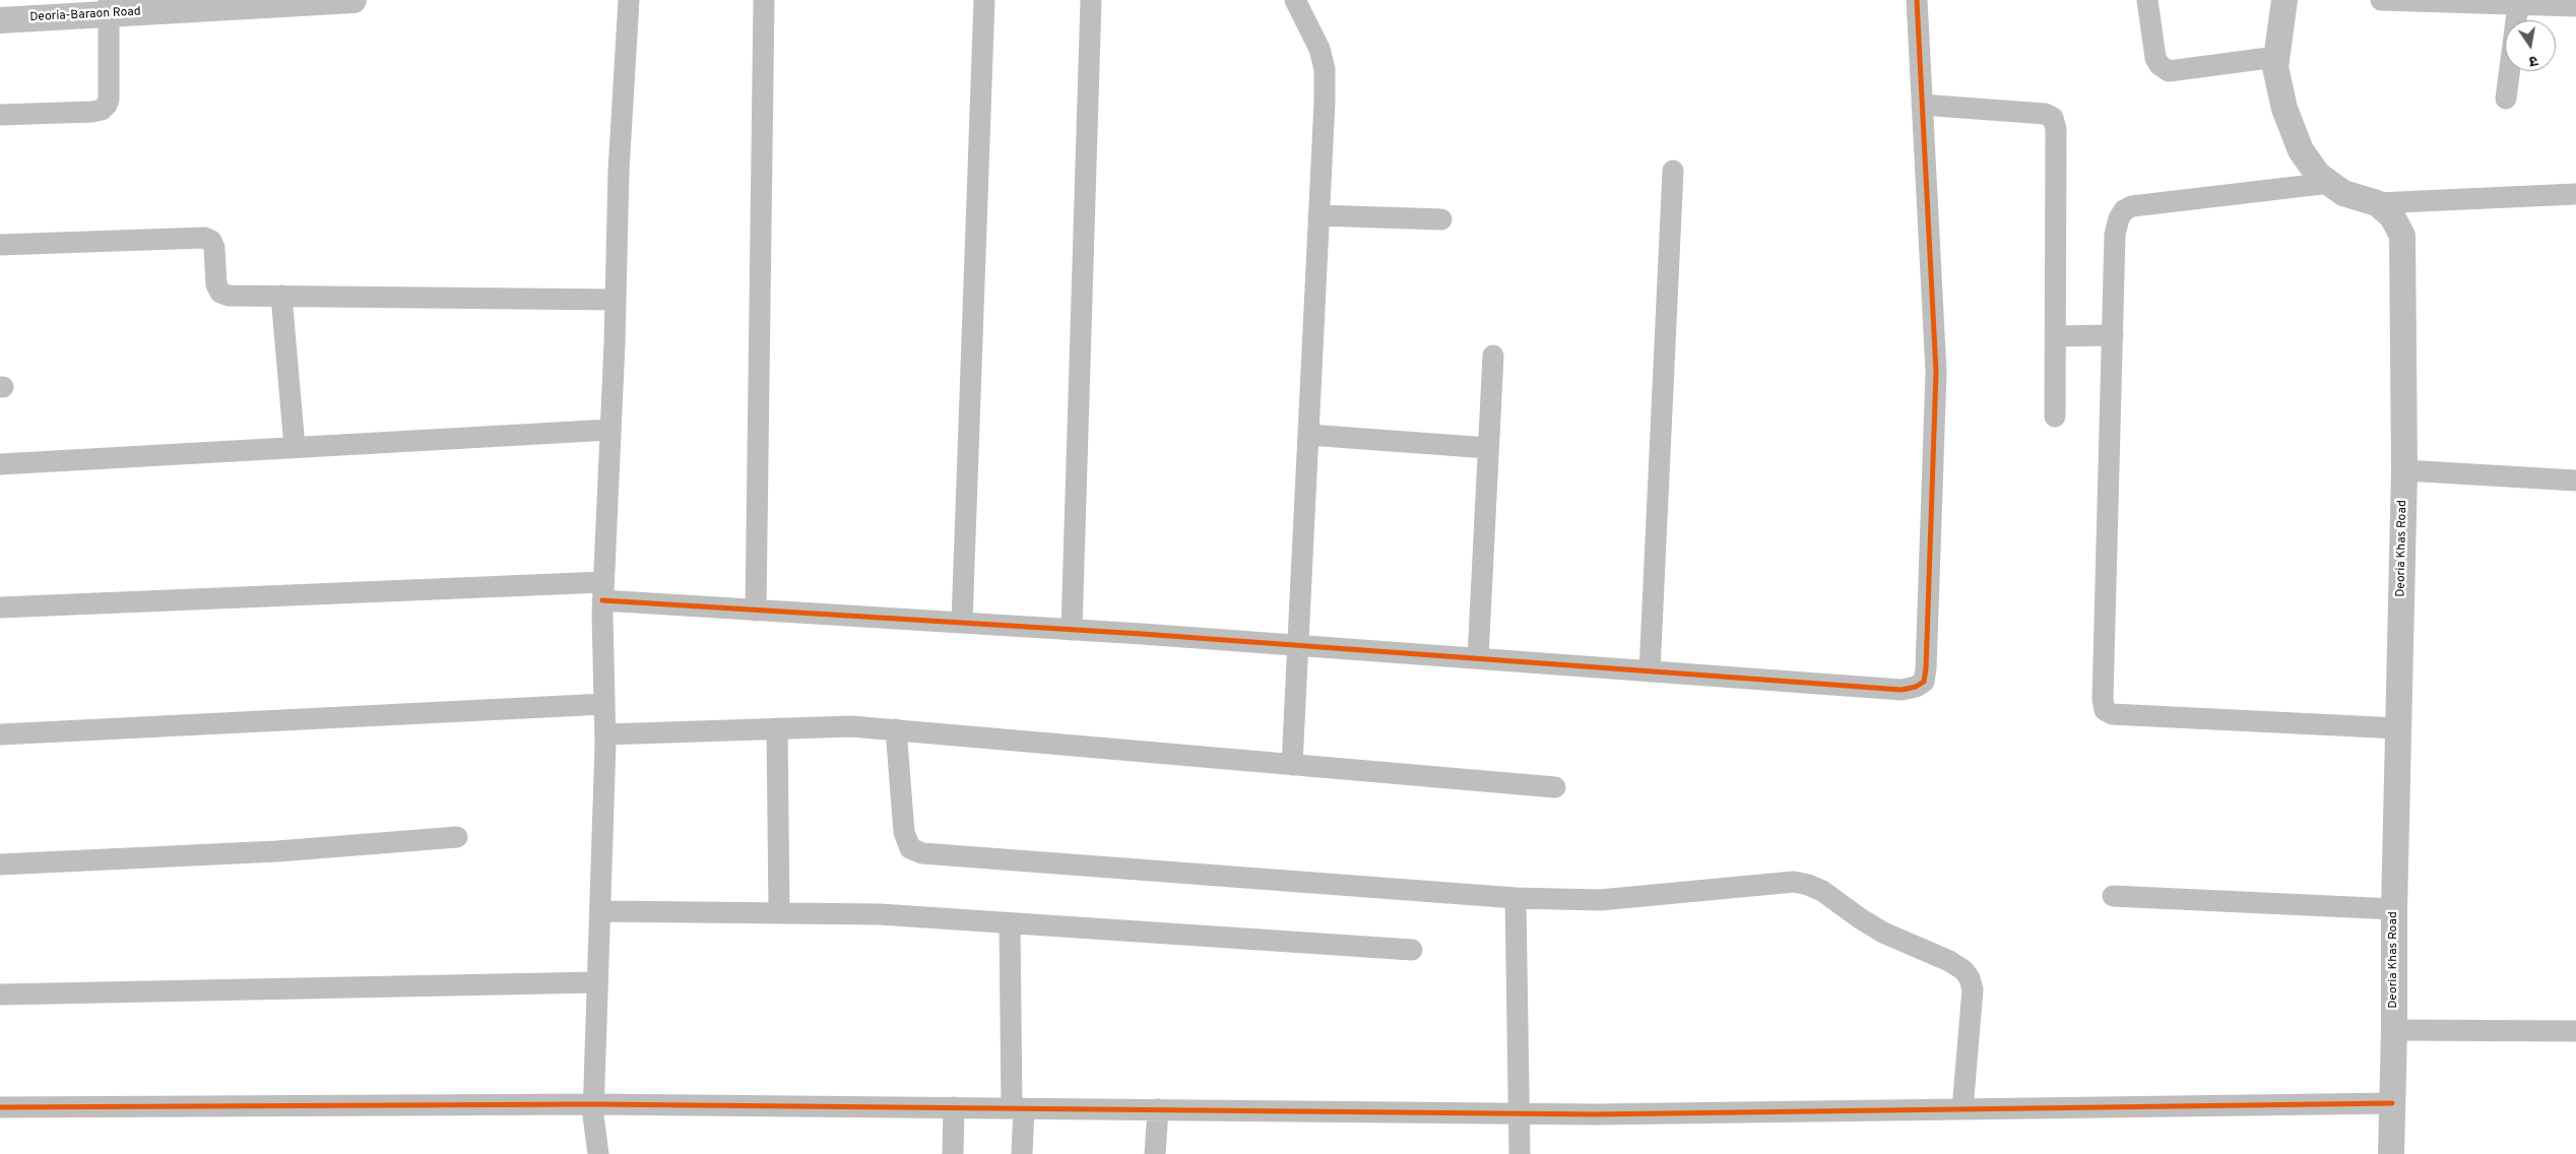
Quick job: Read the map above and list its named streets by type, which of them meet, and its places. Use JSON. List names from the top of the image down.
{
  "streets": {
    "street": ["Deoria-Baraon Road", "Deoria Khas Road"]
  },
  "north": "bottom"
}
